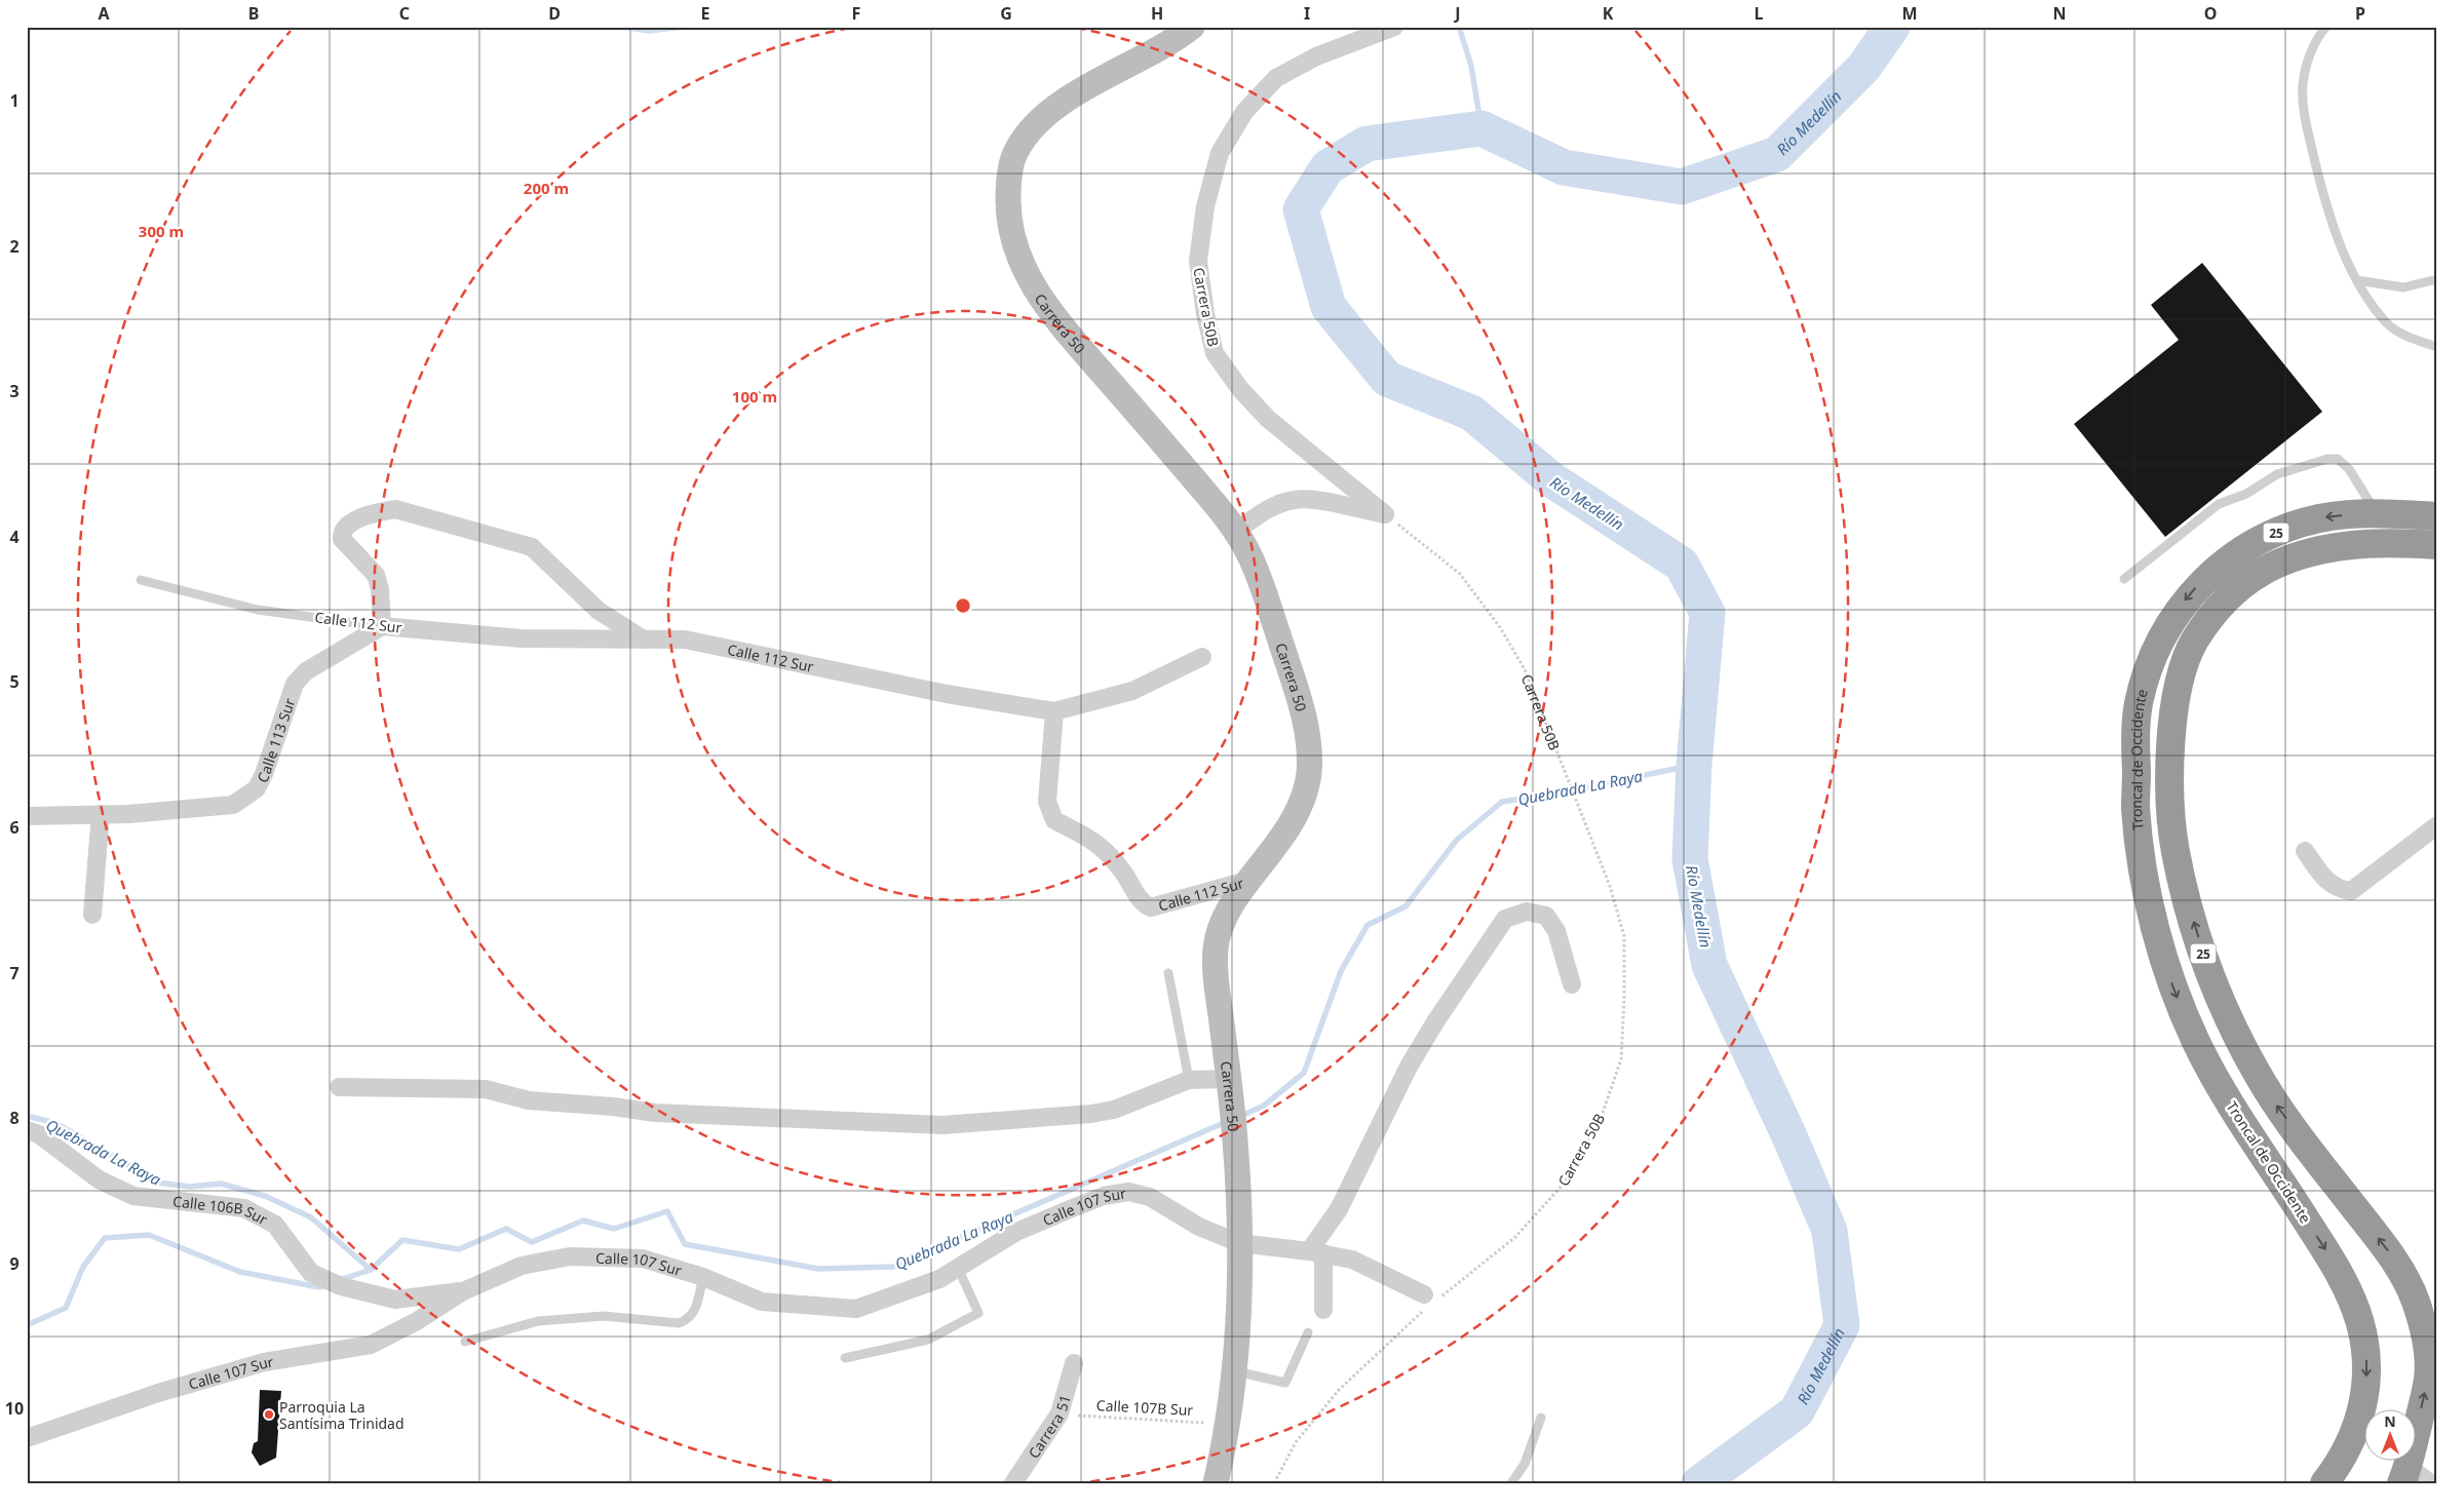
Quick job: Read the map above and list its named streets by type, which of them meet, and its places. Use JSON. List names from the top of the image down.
{
  "streets": {
    "highway": ["25", "Troncal de Occidente"],
    "main road": ["Carrera 50"],
    "street": [
      "Carrera 50B",
      "Calle 112 Sur",
      "Calle 113 Sur",
      "Calle 107 Sur",
      "Calle 106B Sur",
      "Carrera 51"
    ],
    "path": ["Calle 107B Sur"]
  },
  "crossings": [
    ["Carrera 50B", "Calle 107 Sur"],
    ["Carrera 50", "Calle 112 Sur"],
    ["Carrera 50", "Calle 107 Sur"],
    ["Carrera 50", "Calle 107B Sur"],
    ["Calle 112 Sur", "Calle 113 Sur"],
    ["Calle 107 Sur", "Calle 106B Sur"],
    ["Calle 107B Sur", "Carrera 51"]
  ],
  "water": ["Río Medellín", "Quebrada La Raya"],
  "places": ["Parroquia La Santísima Trinidad"],
  "north": "top",
  "grid": {
    "columns": [
      "A",
      "B",
      "C",
      "D",
      "E",
      "F",
      "G",
      "H",
      "I",
      "J",
      "K",
      "L",
      "M",
      "N",
      "O",
      "P"
    ],
    "rows": [
      "1",
      "2",
      "3",
      "4",
      "5",
      "6",
      "7",
      "8",
      "9",
      "10"
    ]
  },
  "rings": ["200 m", "300 m", "100 m"]
}
